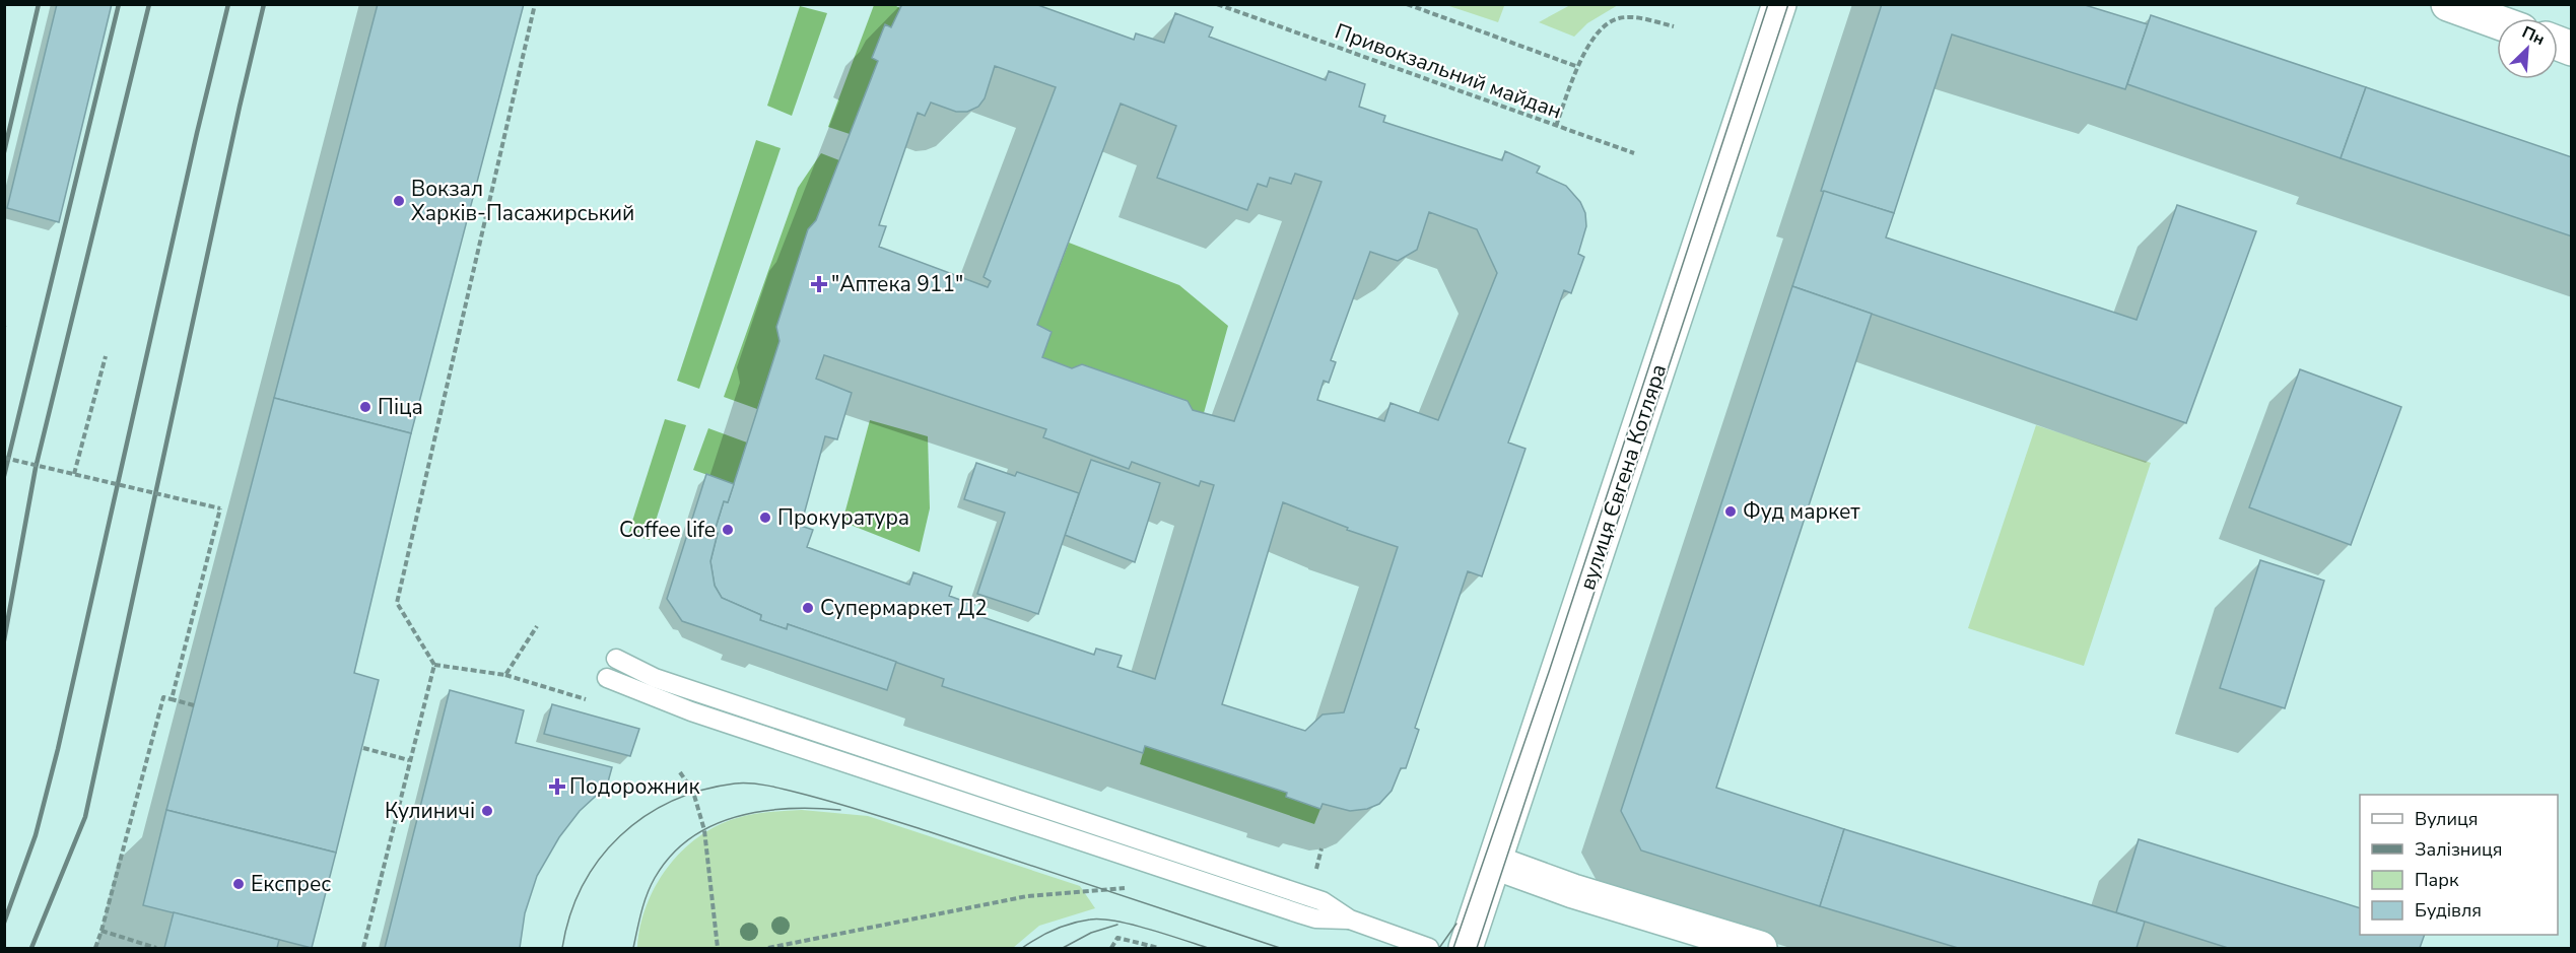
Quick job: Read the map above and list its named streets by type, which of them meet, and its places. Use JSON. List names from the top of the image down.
{
  "streets": {
    "main road": ["вулиця Євгена Котляра"],
    "path": ["Привокзальний майдан"]
  },
  "places": {
    "other": [
      "Вокзал Харків-Пасажирський",
      "Піца",
      "Фуд маркет",
      "Прокуратура",
      "Coffee life",
      "Супермаркет Д2",
      "Кулиничі",
      "Експрес"
    ],
    "health": ["\"Аптека 911\"", "Подорожник"]
  },
  "legend": [
    "Вулиця",
    "Залізниця",
    "Парк",
    "Будівля"
  ],
  "north": "top right"
}
